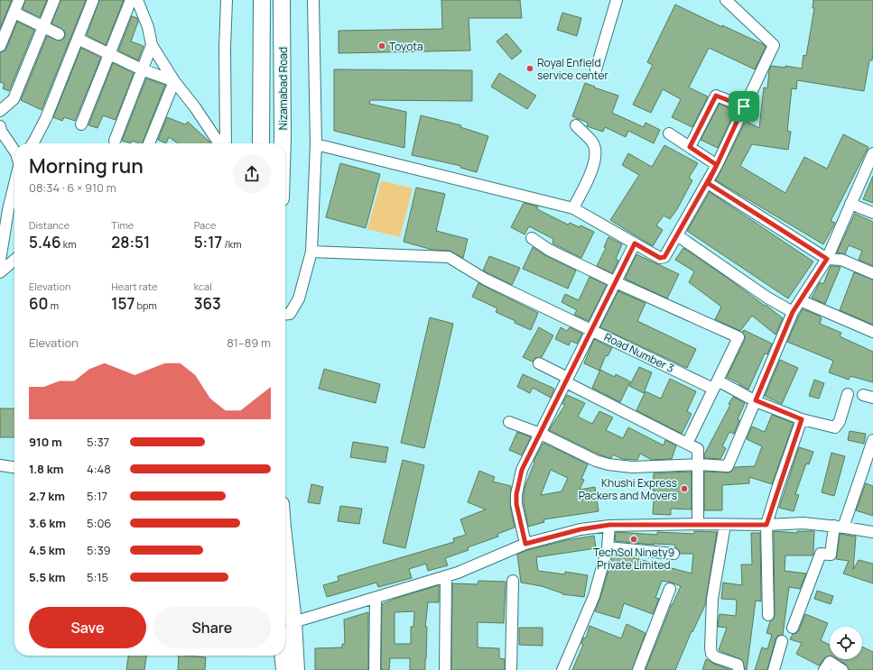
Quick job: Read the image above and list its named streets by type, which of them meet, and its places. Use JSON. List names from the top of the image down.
{
  "streets": {
    "highway": ["Nizamabad Road"],
    "street": ["Road Number 3"]
  },
  "places": [
    "Toyota",
    "Royal Enfield service center",
    "Khushi Express Packers and Movers",
    "TechSol Ninety9 Private Limited"
  ],
  "page": {
    "heading": ["Morning run", "08:34 · 6 × 910 m"],
    "stats": [
      ["Distance", "5.46 km"],
      ["Time", "28:51"],
      ["Pace", "5:17 /km"],
      ["Elevation", "60 m"],
      ["Heart rate", "157 bpm"],
      ["kcal", "363"]
    ],
    "chart": ["Elevation", "81–89 m"],
    "list": [
      {
        "name": "910 m",
        "note": "5:37"
      },
      {
        "name": "1.8 km",
        "note": "4:48"
      },
      {
        "name": "2.7 km",
        "note": "5:17"
      },
      {
        "name": "3.6 km",
        "note": "5:06"
      },
      {
        "name": "4.5 km",
        "note": "5:39"
      },
      {
        "name": "5.5 km",
        "note": "5:15"
      }
    ],
    "buttons": ["Save", "Share"]
  }
}
